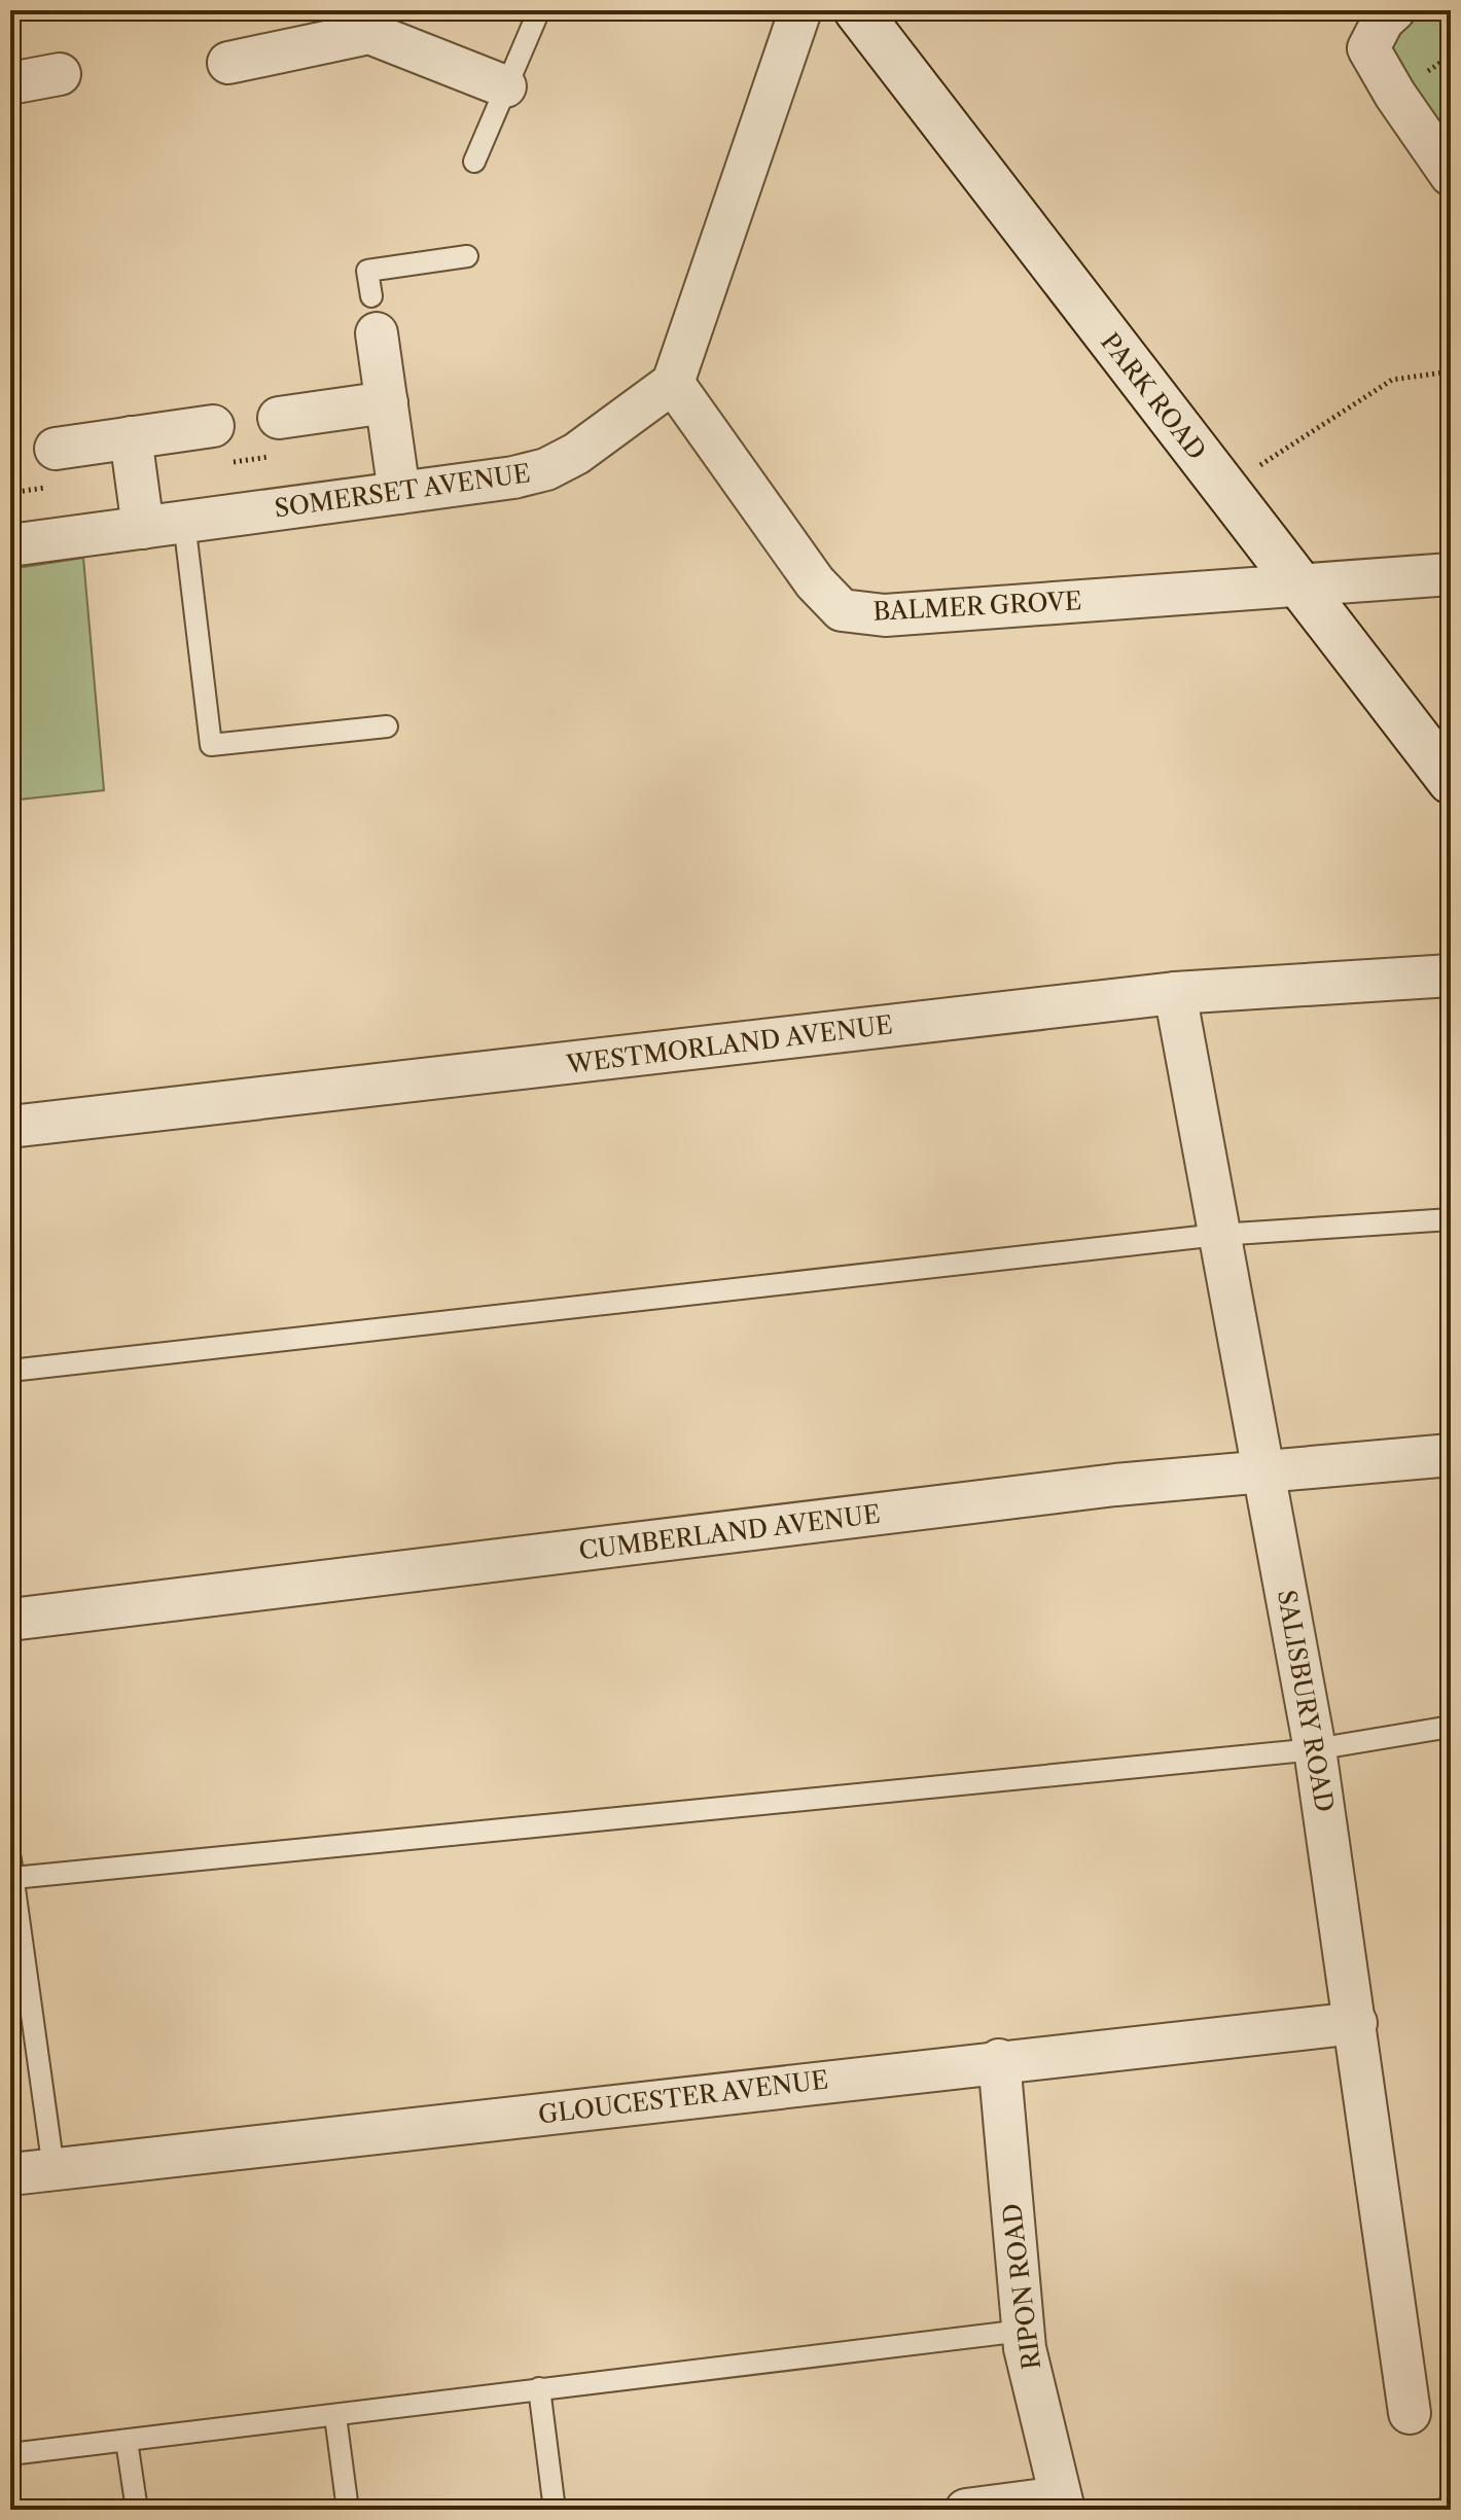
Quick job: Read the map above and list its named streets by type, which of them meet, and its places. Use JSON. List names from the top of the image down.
{
  "streets": {
    "main road": ["PARK ROAD"],
    "street": [
      "SOMERSET AVENUE",
      "BALMER GROVE",
      "WESTMORLAND AVENUE",
      "CUMBERLAND AVENUE",
      "SALISBURY ROAD",
      "GLOUCESTER AVENUE",
      "RIPON ROAD"
    ]
  },
  "crossings": [
    ["PARK ROAD", "BALMER GROVE"],
    ["SOMERSET AVENUE", "BALMER GROVE"],
    ["WESTMORLAND AVENUE", "SALISBURY ROAD"],
    ["CUMBERLAND AVENUE", "SALISBURY ROAD"],
    ["SALISBURY ROAD", "GLOUCESTER AVENUE"],
    ["GLOUCESTER AVENUE", "RIPON ROAD"]
  ]
}
